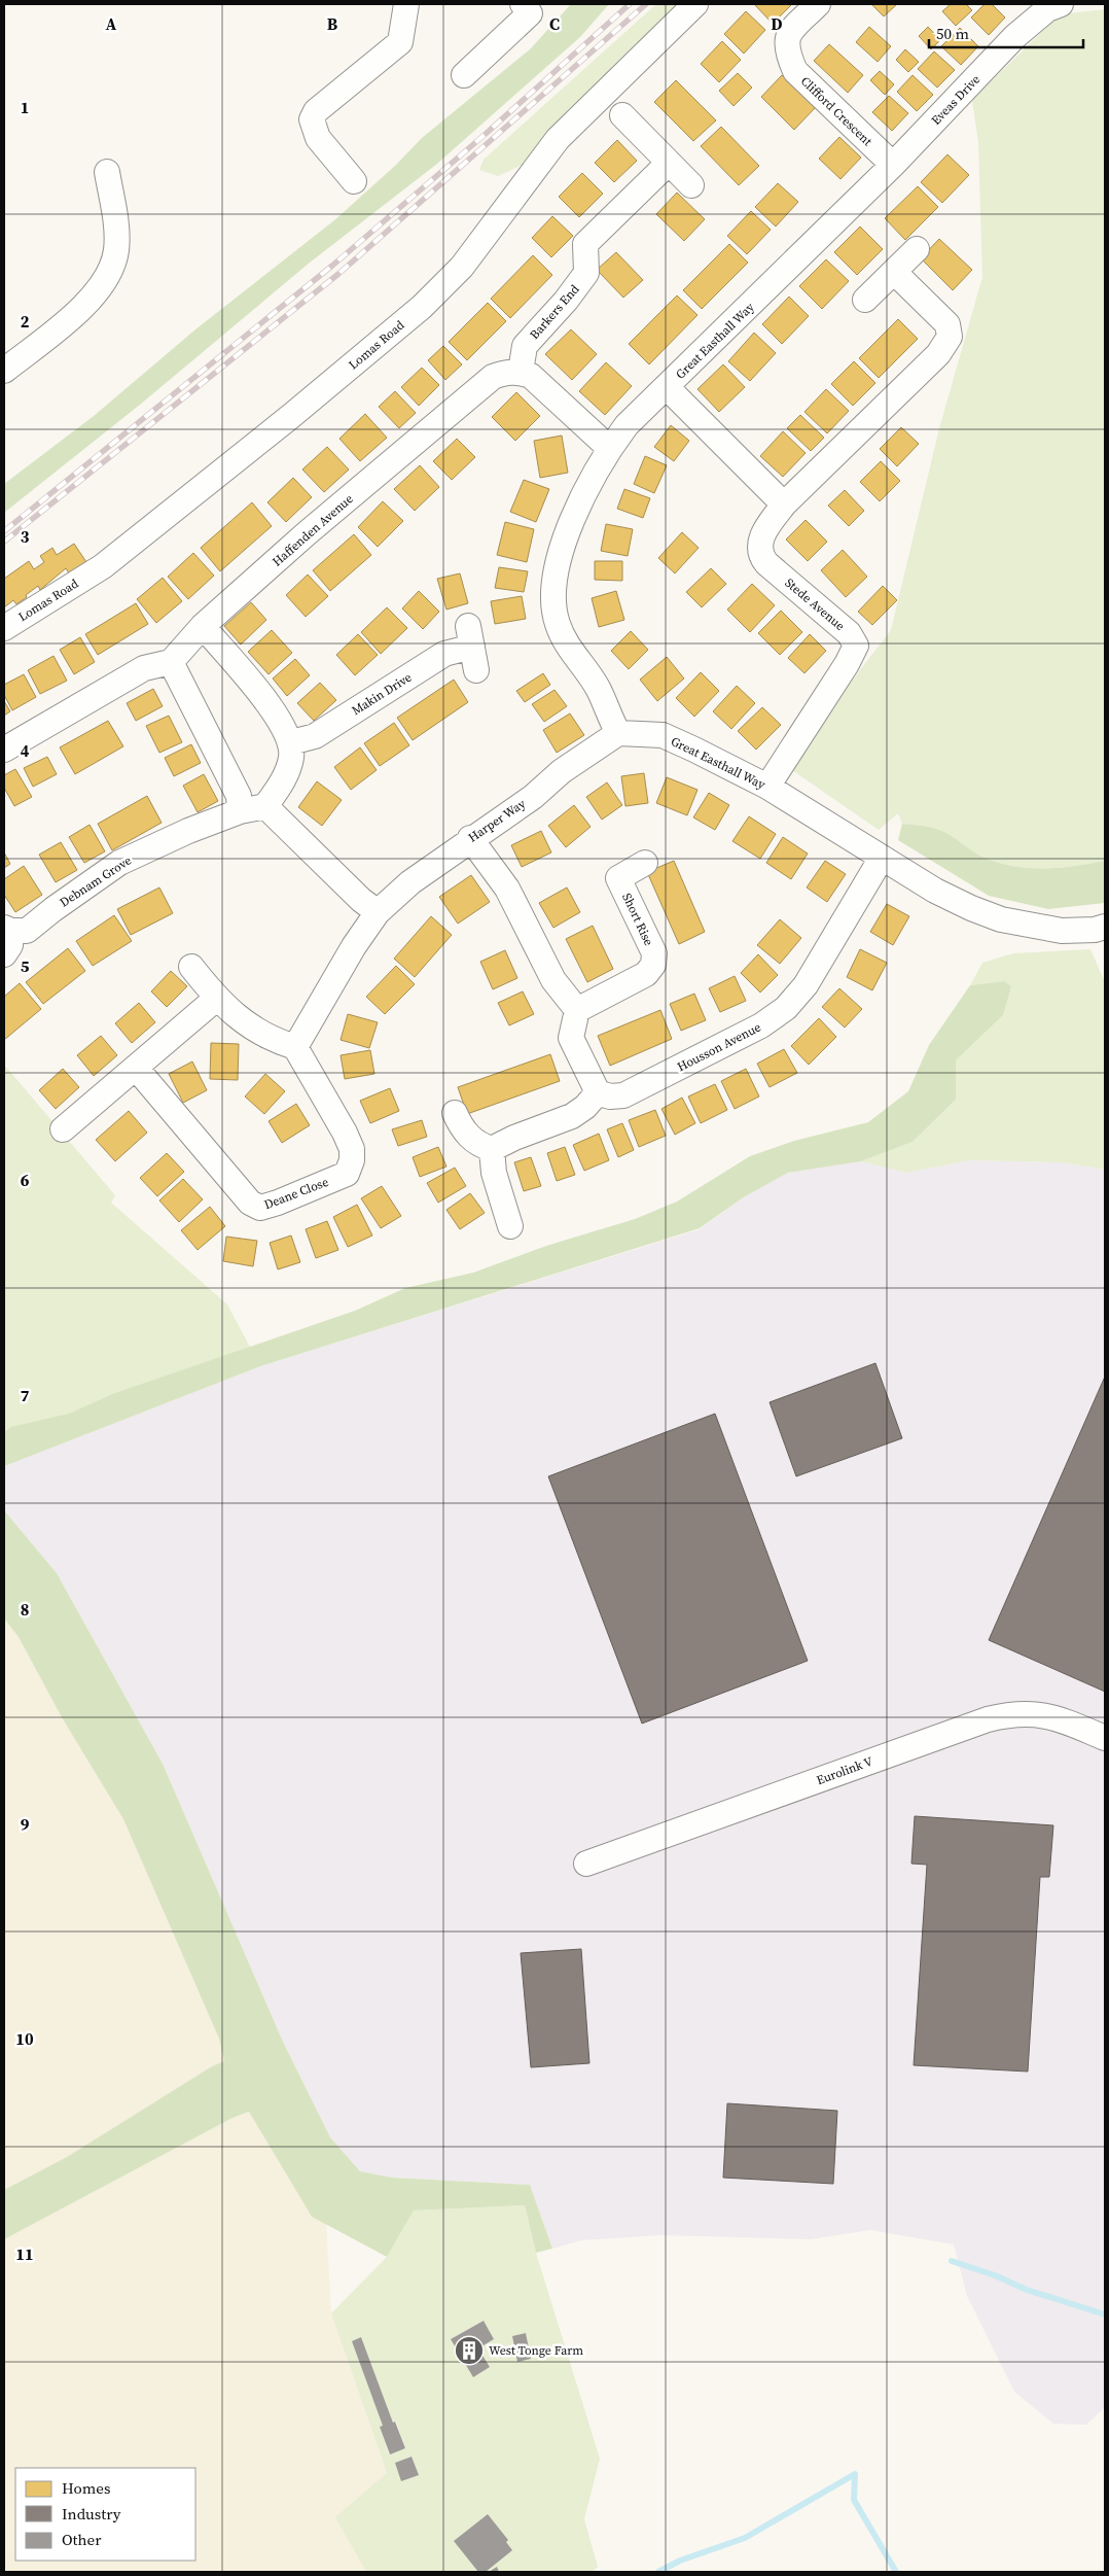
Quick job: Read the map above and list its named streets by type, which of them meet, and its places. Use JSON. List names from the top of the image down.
{
  "streets": {
    "street": [
      "Eveas Drive",
      "Clifford Crescent",
      "Barkers End",
      "Great Easthall Way",
      "Lomas Road",
      "Haffenden Avenue",
      "Stede Avenue",
      "Makin Drive",
      "Harper Way",
      "Debnam Grove",
      "Short Rise",
      "Housson Avenue",
      "Deane Close",
      "Eurolink V"
    ]
  },
  "crossings": [
    ["Eveas Drive", "Clifford Crescent"],
    ["Eveas Drive", "Great Easthall Way"],
    ["Barkers End", "Haffenden Avenue"],
    ["Great Easthall Way", "Stede Avenue"],
    ["Great Easthall Way", "Harper Way"],
    ["Great Easthall Way", "Housson Avenue"]
  ],
  "places": {
    "building": ["West Tonge Farm"]
  },
  "legend": ["Homes", "Industry", "Other"],
  "scale_bar": "50 m",
  "grid": {
    "columns": [
      "A",
      "B",
      "C",
      "D"
    ],
    "rows": [
      "1",
      "2",
      "3",
      "4",
      "5",
      "6",
      "7",
      "8",
      "9",
      "10",
      "11"
    ]
  }
}
